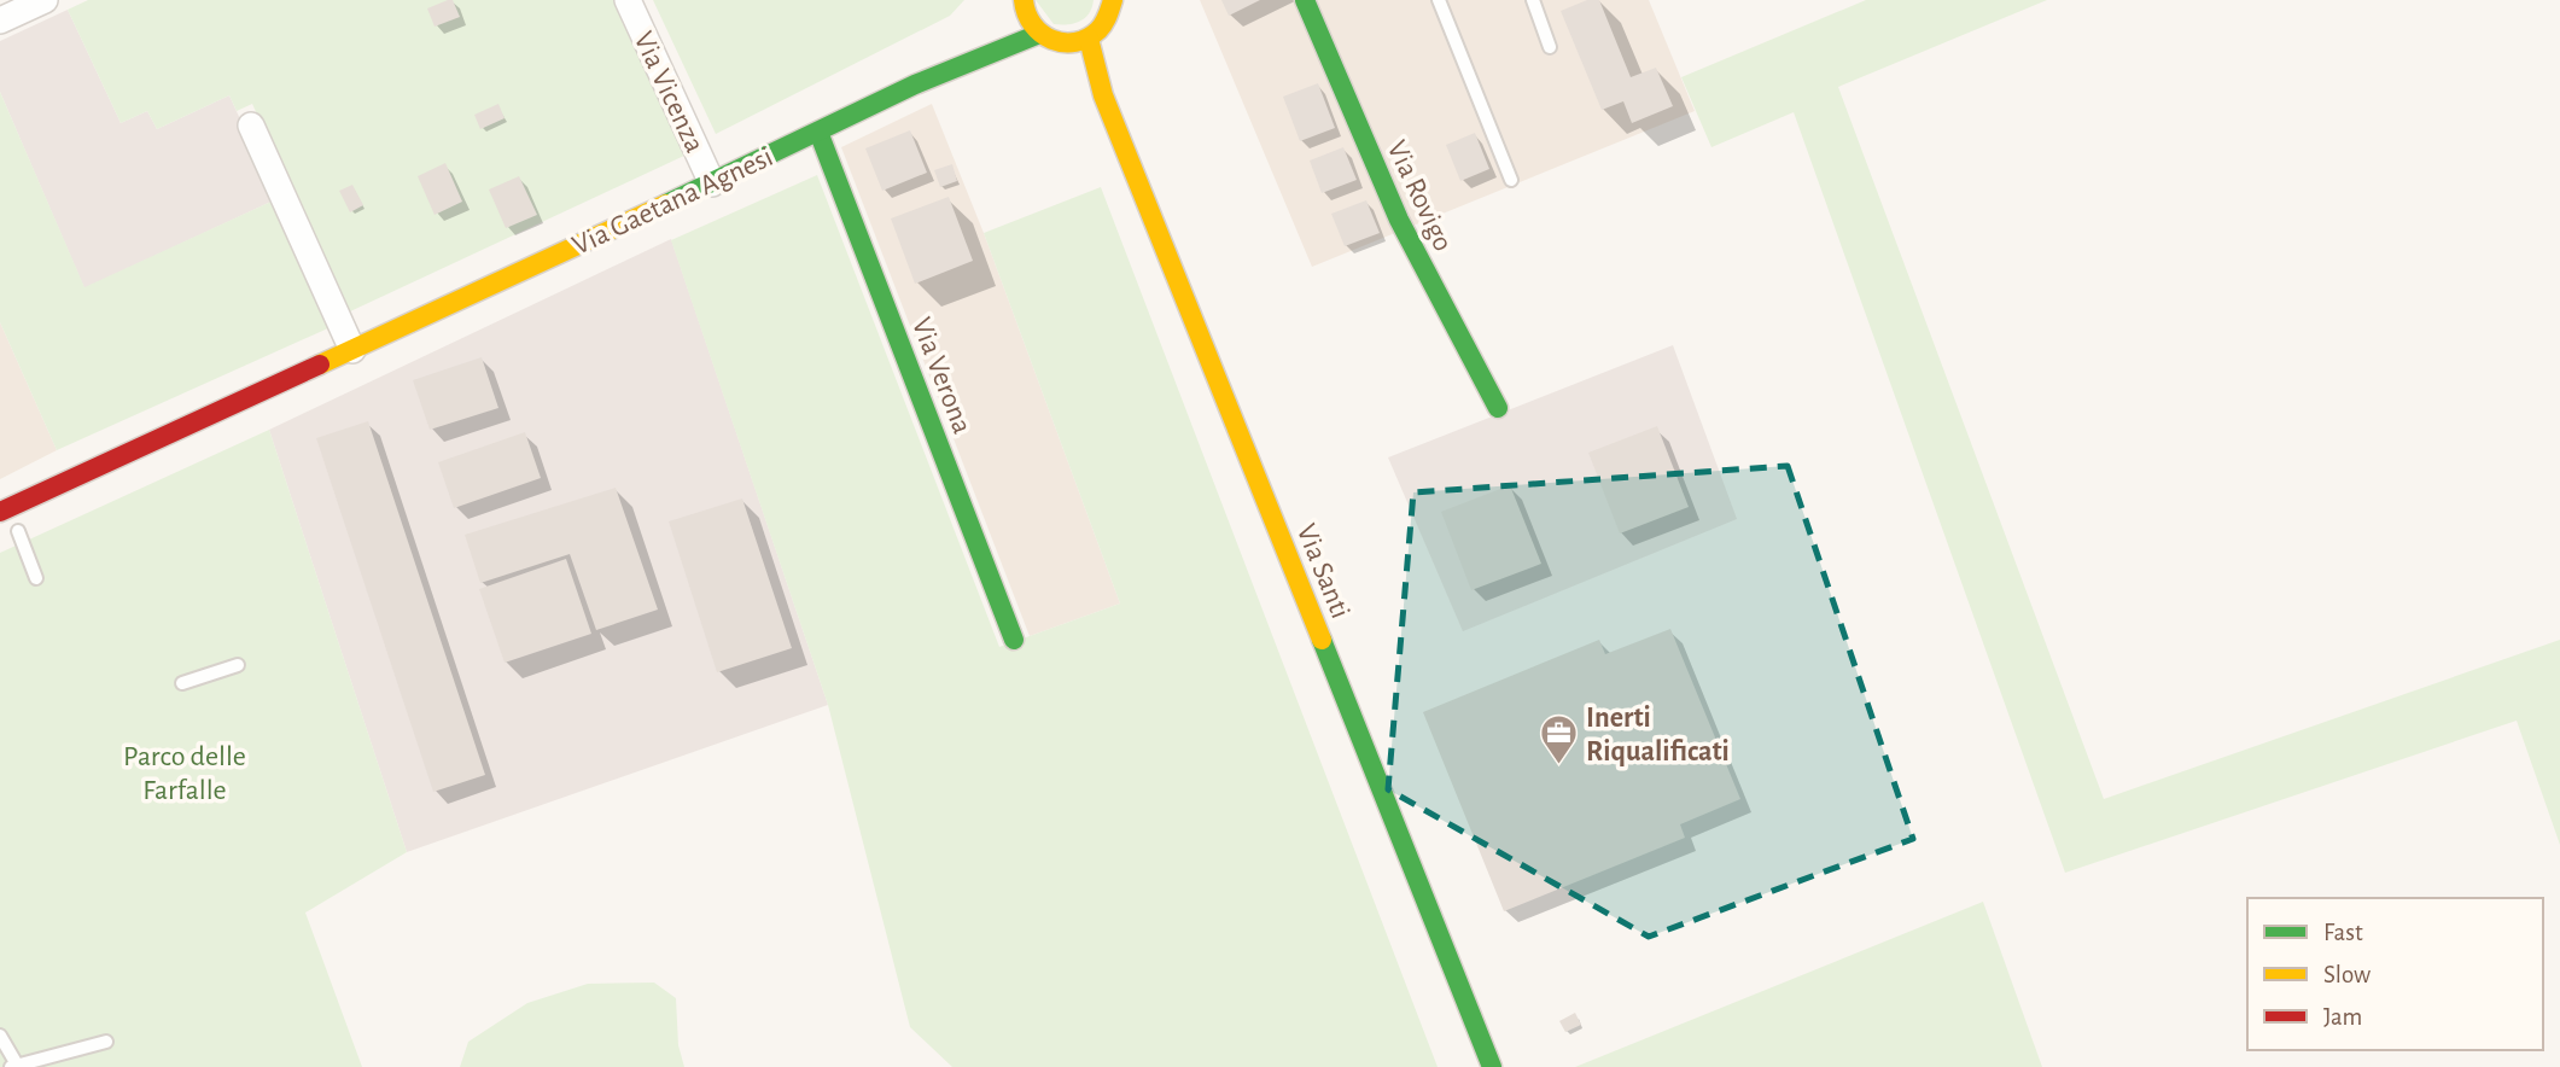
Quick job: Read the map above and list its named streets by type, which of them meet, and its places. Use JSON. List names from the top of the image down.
{
  "streets": {
    "street": [
      "Via Vicenza",
      "Via Rovigo",
      "Via Gaetana Agnesi",
      "Via Verona",
      "Via Santi"
    ]
  },
  "crossings": [
    ["Via Vicenza", "Via Gaetana Agnesi"],
    ["Via Gaetana Agnesi", "Via Verona"]
  ],
  "parks": ["Parco delle Farfalle"],
  "places": {
    "office": ["Inerti Riqualificati"]
  },
  "legend": ["Fast", "Slow", "Jam"]
}
